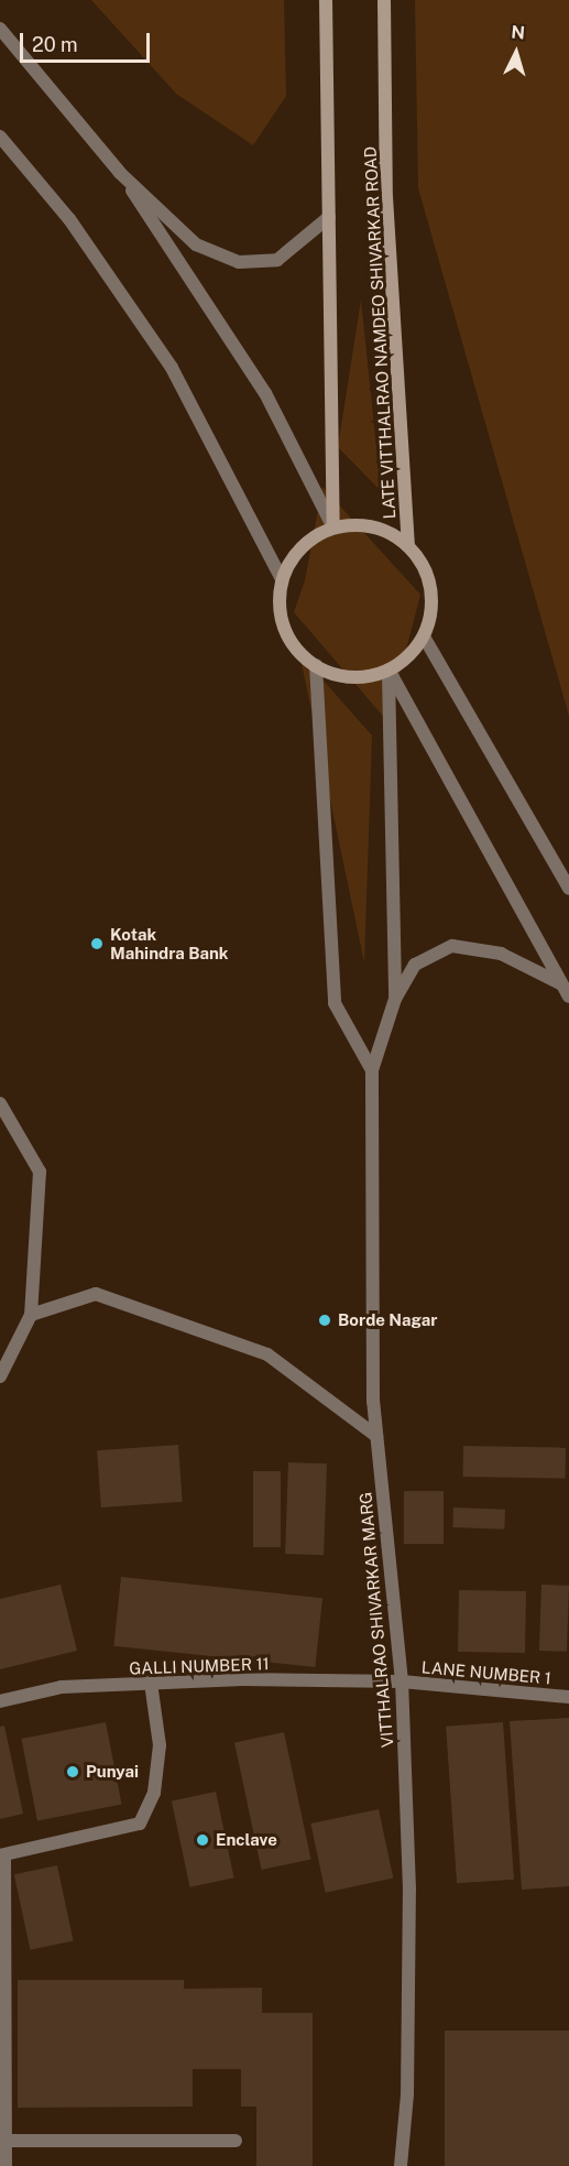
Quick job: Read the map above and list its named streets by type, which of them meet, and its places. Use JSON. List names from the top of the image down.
{
  "streets": {
    "main road": ["LATE VITTHALRAO NAMDEO SHIVARKAR ROAD"],
    "street": ["VITTHALRAO SHIVARKAR MARG", "GALLI NUMBER 11", "LANE NUMBER 1"]
  },
  "crossings": [
    ["VITTHALRAO SHIVARKAR MARG", "GALLI NUMBER 11"],
    ["VITTHALRAO SHIVARKAR MARG", "LANE NUMBER 1"],
    ["GALLI NUMBER 11", "LANE NUMBER 1"]
  ],
  "places": [
    "Kotak Mahindra Bank",
    "Borde Nagar",
    "Punyai",
    "Enclave"
  ],
  "scale_bar": "20 m",
  "north": "top"
}
